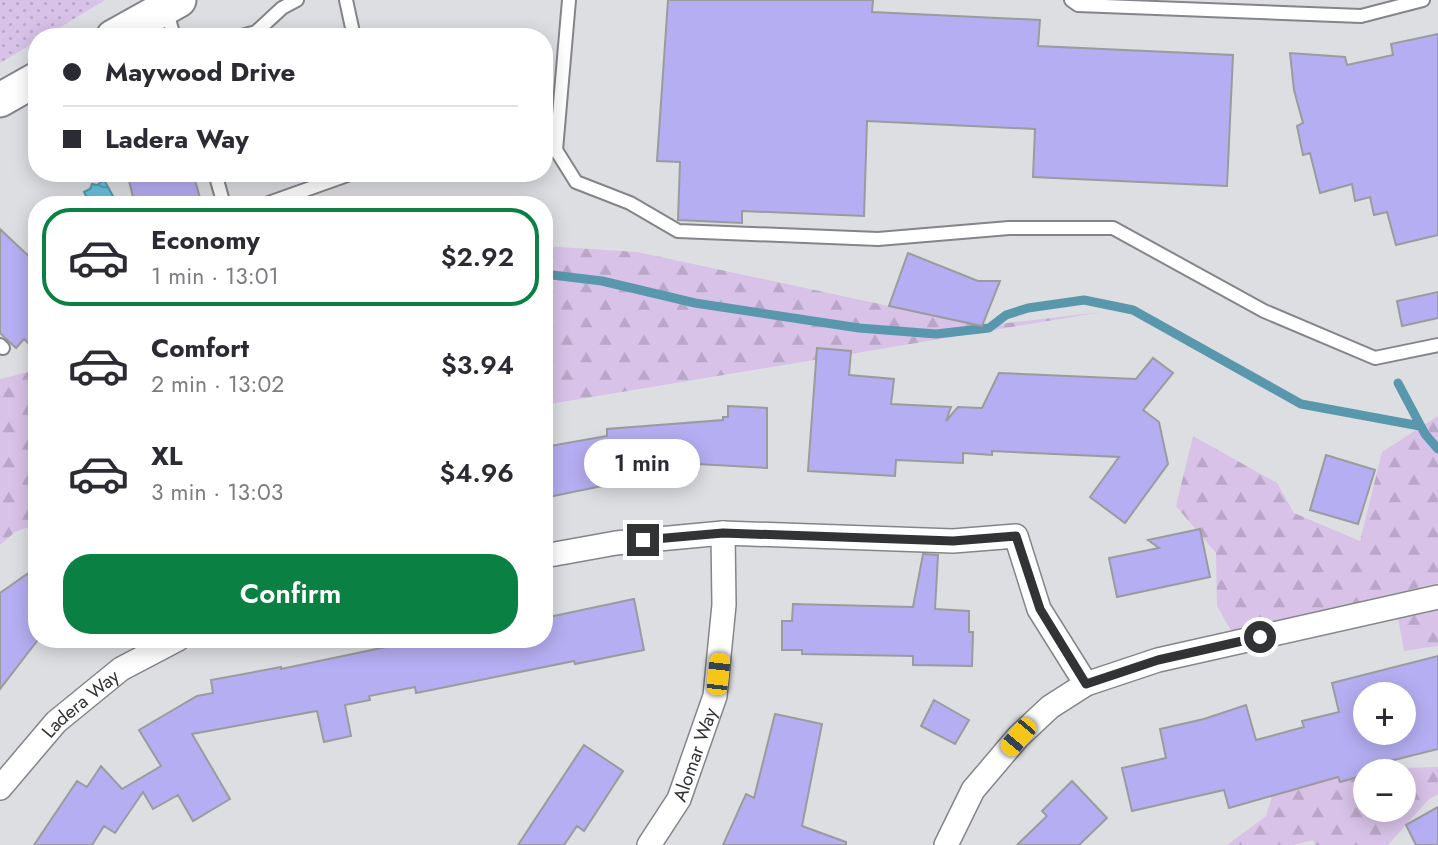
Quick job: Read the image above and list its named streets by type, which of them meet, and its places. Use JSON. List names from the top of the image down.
{
  "streets": {
    "street": ["Ladera Way", "Alomar Way"]
  },
  "page": {
    "banner": ["Maywood Drive", "Ladera Way"],
    "list": [
      {
        "name": "Economy",
        "note": "1 min · 13:01",
        "value": "$2.92"
      },
      {
        "name": "Comfort",
        "note": "2 min · 13:02",
        "value": "$3.94"
      },
      {
        "name": "XL",
        "note": "3 min · 13:03",
        "value": "$4.96"
      }
    ],
    "bubble": "1 min",
    "buttons": "Confirm",
    "map_buttons": ["+", "−"]
  }
}
